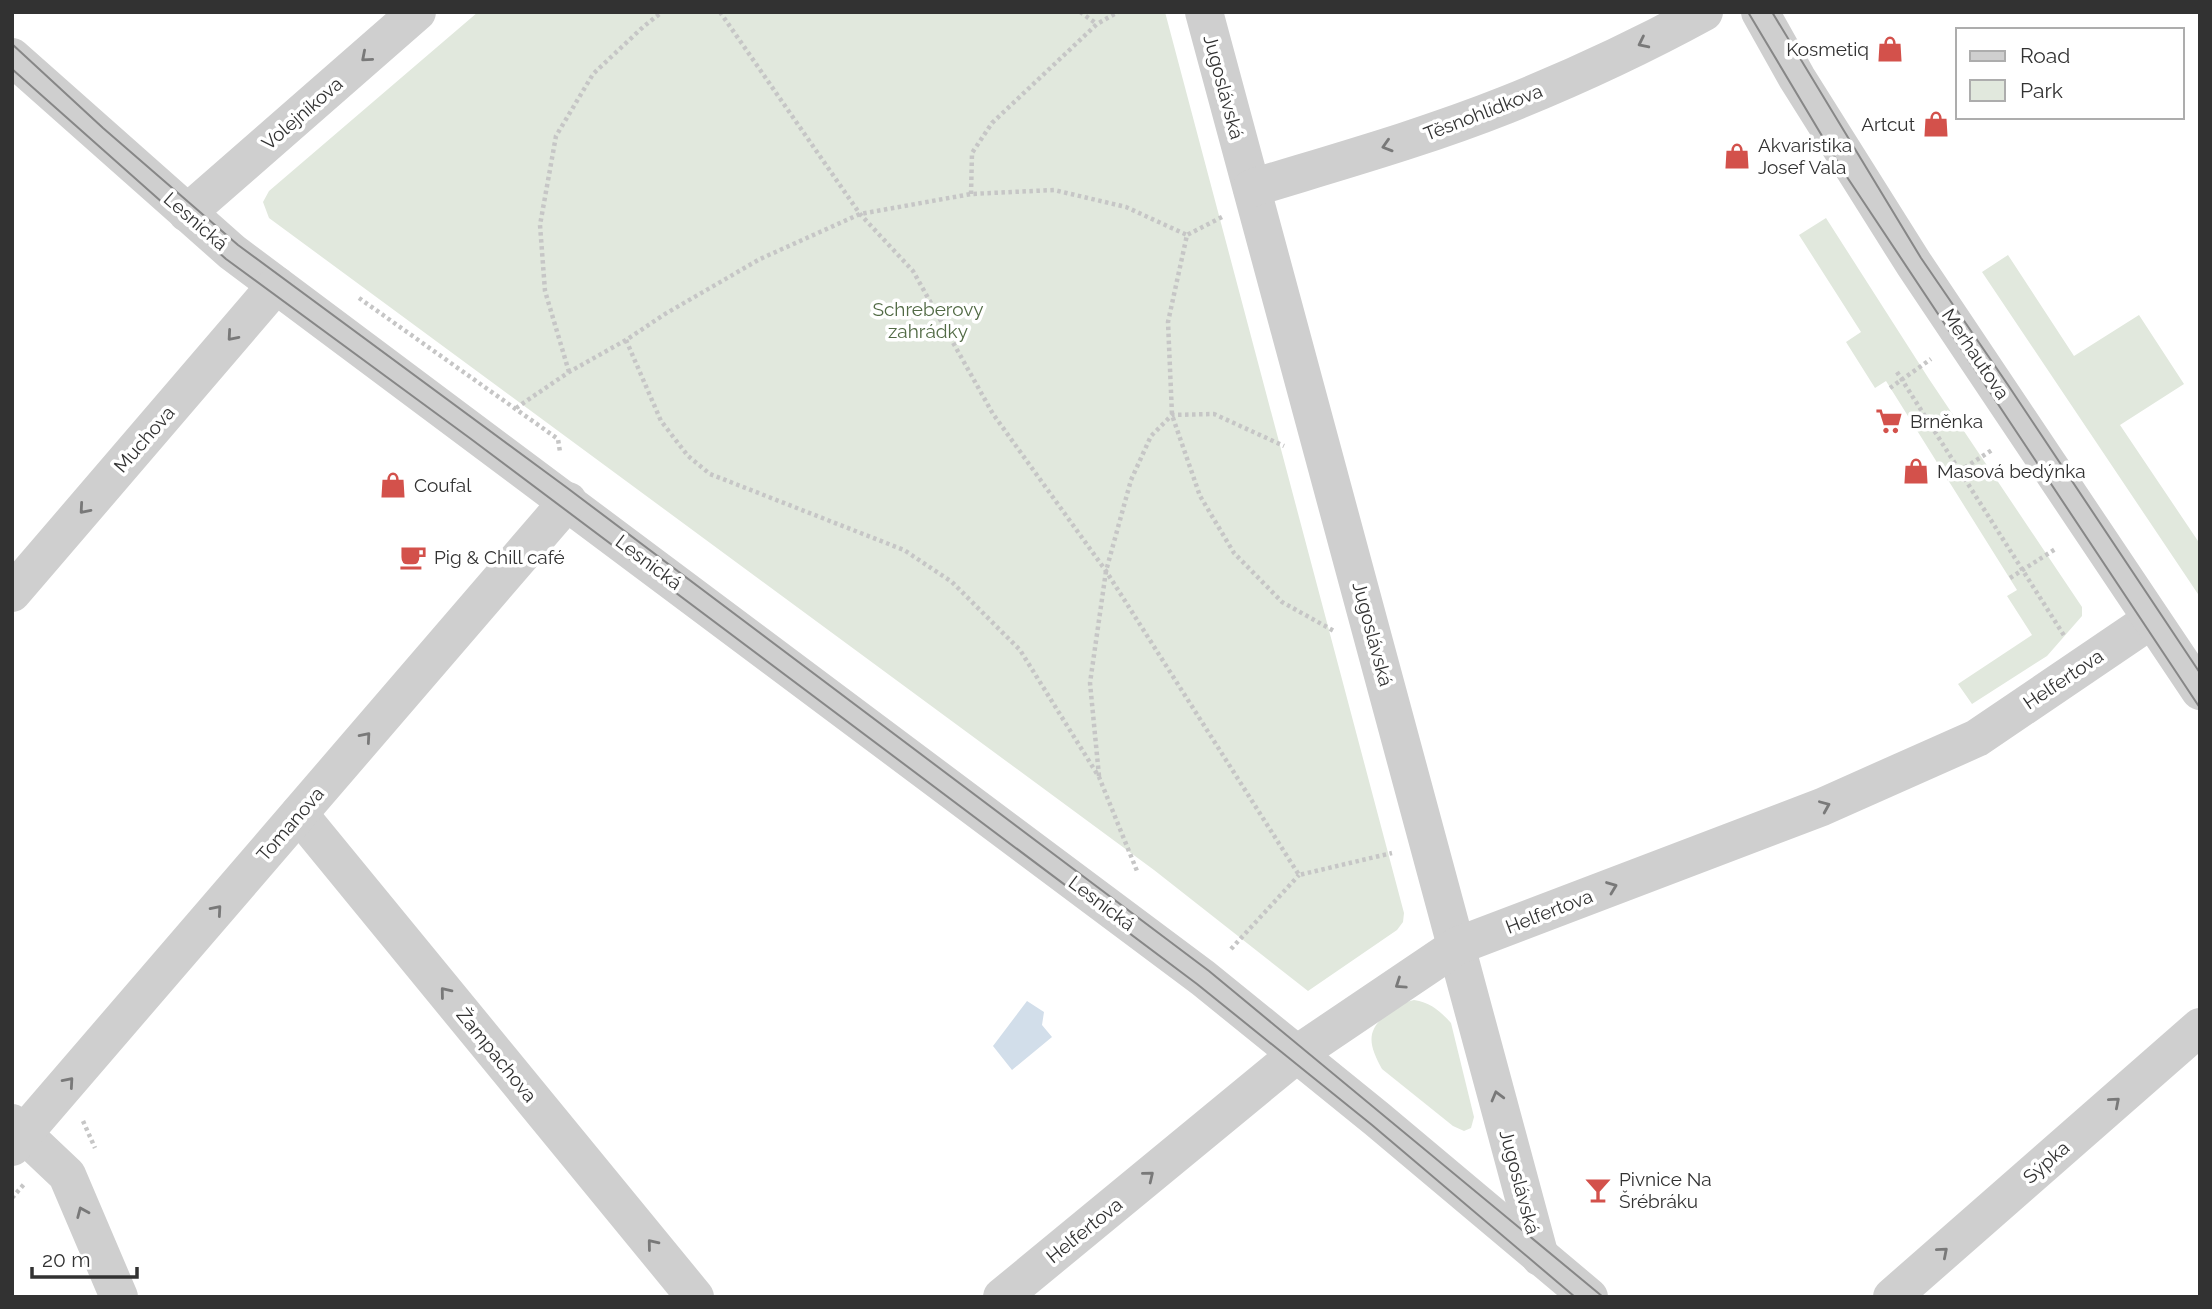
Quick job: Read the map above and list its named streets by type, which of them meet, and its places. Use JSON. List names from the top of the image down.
{
  "streets": {
    "street": [
      "Jugoslávská",
      "Těsnohlídkova",
      "Volejníkova",
      "Lesnická",
      "Merhautova",
      "Muchova",
      "Helfertova",
      "Tomanova",
      "Žampachova",
      "Sýpka"
    ]
  },
  "crossings": [
    ["Jugoslávská", "Těsnohlídkova"],
    ["Jugoslávská", "Lesnická"],
    ["Jugoslávská", "Helfertova"],
    ["Volejníkova", "Lesnická"],
    ["Lesnická", "Muchova"],
    ["Lesnická", "Helfertova"],
    ["Lesnická", "Tomanova"],
    ["Merhautova", "Helfertova"],
    ["Tomanova", "Žampachova"]
  ],
  "one_way": [
    "Těsnohlídkova",
    "Volejníkova",
    "Muchova",
    "Tomanova",
    "Žampachova",
    "Sýpka"
  ],
  "parks": ["Schreberovy zahrádky"],
  "places": {
    "shop": [
      "Kosmetiq",
      "Artcut",
      "Akvaristika Josef Vala",
      "Masová bedýnka",
      "Coufal"
    ],
    "supermarket": ["Brněnka"],
    "cafe": ["Pig & Chill café"],
    "bar": ["Pivnice Na Šrébráku"]
  },
  "legend": ["Road", "Park"],
  "scale_bar": "20 m"
}
